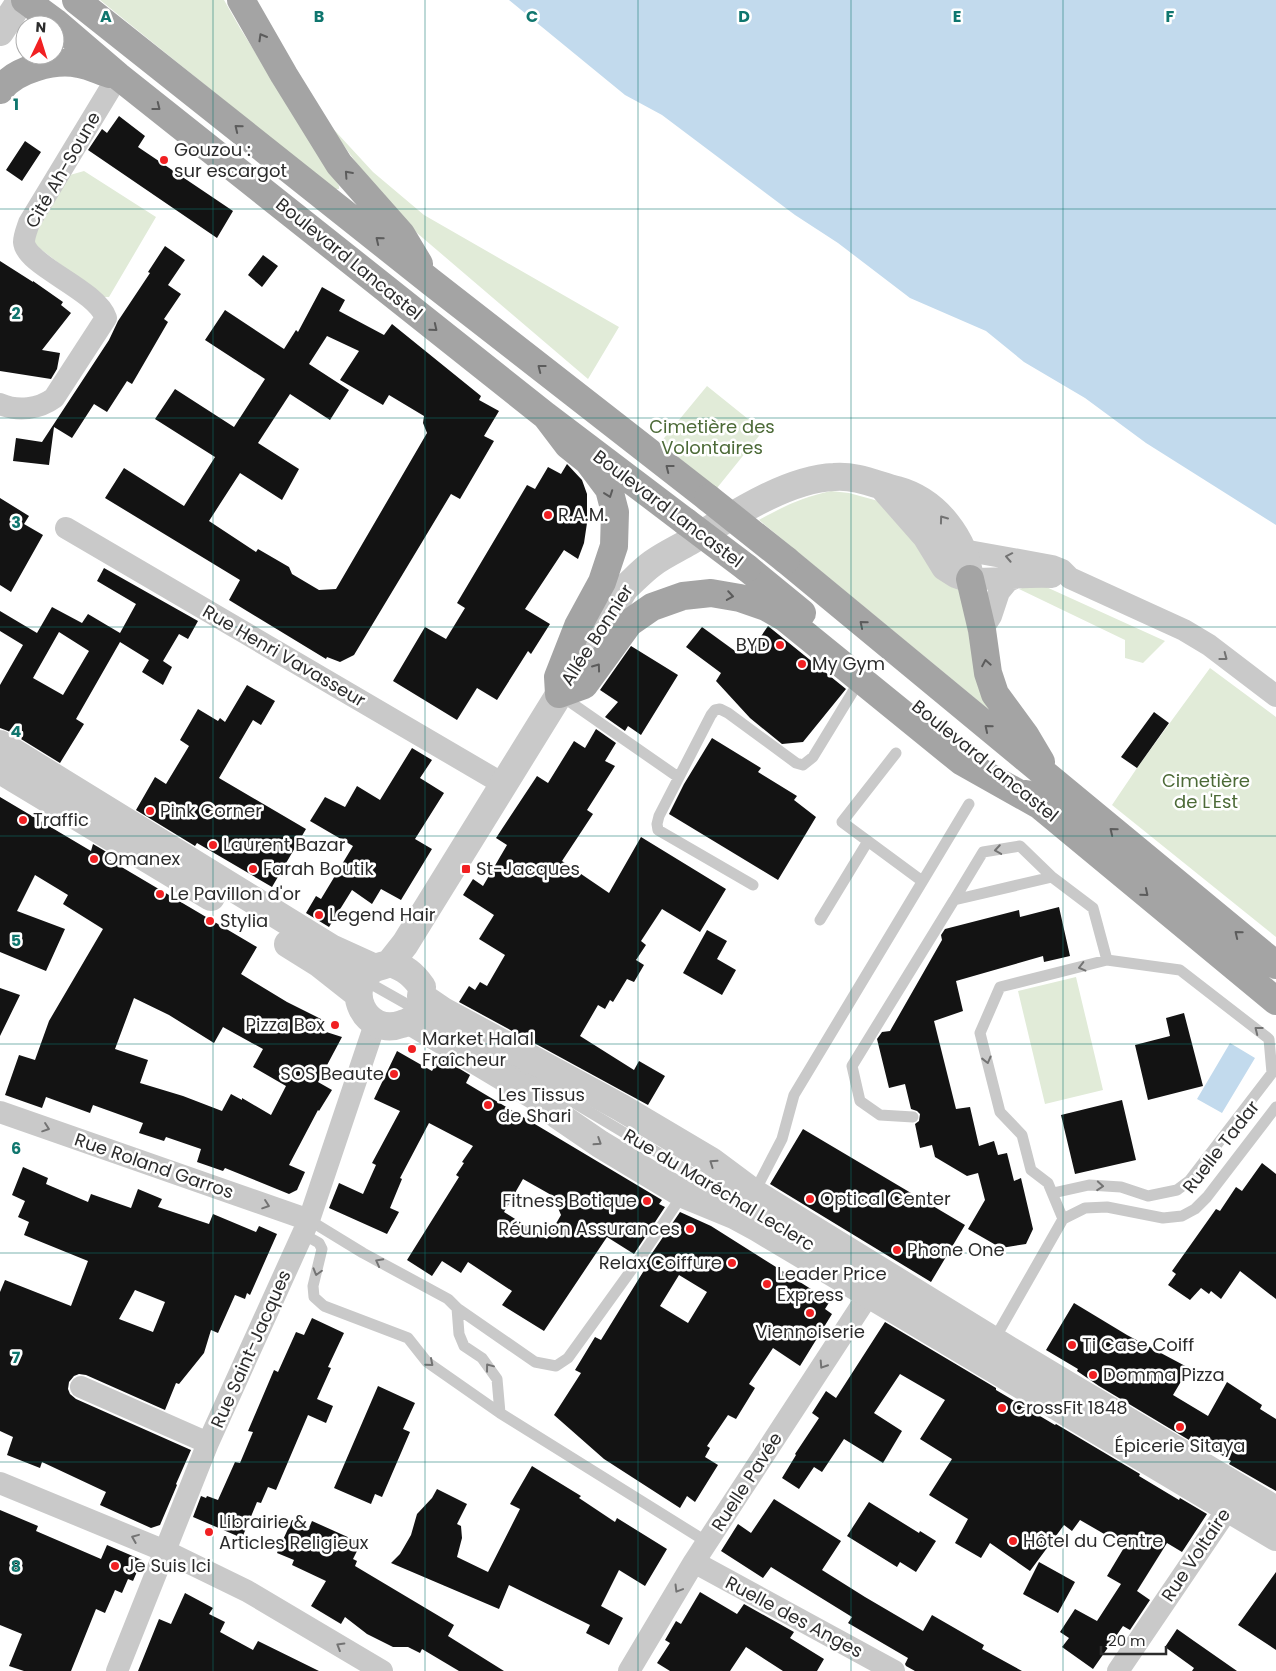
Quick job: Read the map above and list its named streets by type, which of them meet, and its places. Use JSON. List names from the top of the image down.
{
  "streets": {
    "main road": ["Boulevard Lancastel"],
    "street": [
      "Cité Ah-Soune",
      "Allée Bonnier",
      "Rue Henri Vavasseur",
      "Rue Roland Garros",
      "Rue du Maréchal Leclerc",
      "Rue Saint-Jacques",
      "Ruelle Pavée",
      "Rue Voltaire",
      "Ruelle des Anges"
    ],
    "lane": ["Ruelle Tadar"]
  },
  "crossings": [
    ["Cité Ah-Soune", "Boulevard Lancastel"],
    ["Allée Bonnier", "Rue Henri Vavasseur"],
    ["Allée Bonnier", "Rue du Maréchal Leclerc"],
    ["Allée Bonnier", "Rue Saint-Jacques"],
    ["Rue Roland Garros", "Rue Saint-Jacques"],
    ["Rue du Maréchal Leclerc", "Rue Saint-Jacques"],
    ["Rue du Maréchal Leclerc", "Ruelle Pavée"],
    ["Rue du Maréchal Leclerc", "Rue Voltaire"],
    ["Ruelle Pavée", "Ruelle des Anges"]
  ],
  "one_way": ["Rue Roland Garros", "Ruelle Pavée"],
  "parks": ["Cimetière des Volontaires", "Cimetière de L'Est"],
  "places": {
    "other": [
      "Gouzou : sur escargot",
      "R.A.M.",
      "BYD",
      "My Gym",
      "Pink Corner",
      "Traffic",
      "Laurent Bazar",
      "Omanex",
      "Farah Boutik",
      "Le Pavillon d'or",
      "Legend Hair",
      "Stylia",
      "Pizza Box",
      "Market Halal Fraîcheur",
      "SOS Beaute",
      "Les Tissus de Shari",
      "Optical Center",
      "Fitness Botique",
      "Réunion Assurances",
      "Phone One",
      "Relax Coiffure",
      "Leader Price Express",
      "Viennoiserie",
      "Ti Case Coiff",
      "Domma Pizza",
      "CrossFit 1848",
      "Épicerie Sitaya",
      "Librairie & Articles Religieux",
      "Hôtel du Centre",
      "Je Suis Ici"
    ],
    "transit": ["St-Jacques"]
  },
  "scale_bar": "20 m",
  "north": "top",
  "grid": {
    "columns": [
      "A",
      "B",
      "C",
      "D",
      "E",
      "F"
    ],
    "rows": [
      "1",
      "2",
      "3",
      "4",
      "5",
      "6",
      "7",
      "8"
    ]
  }
}
